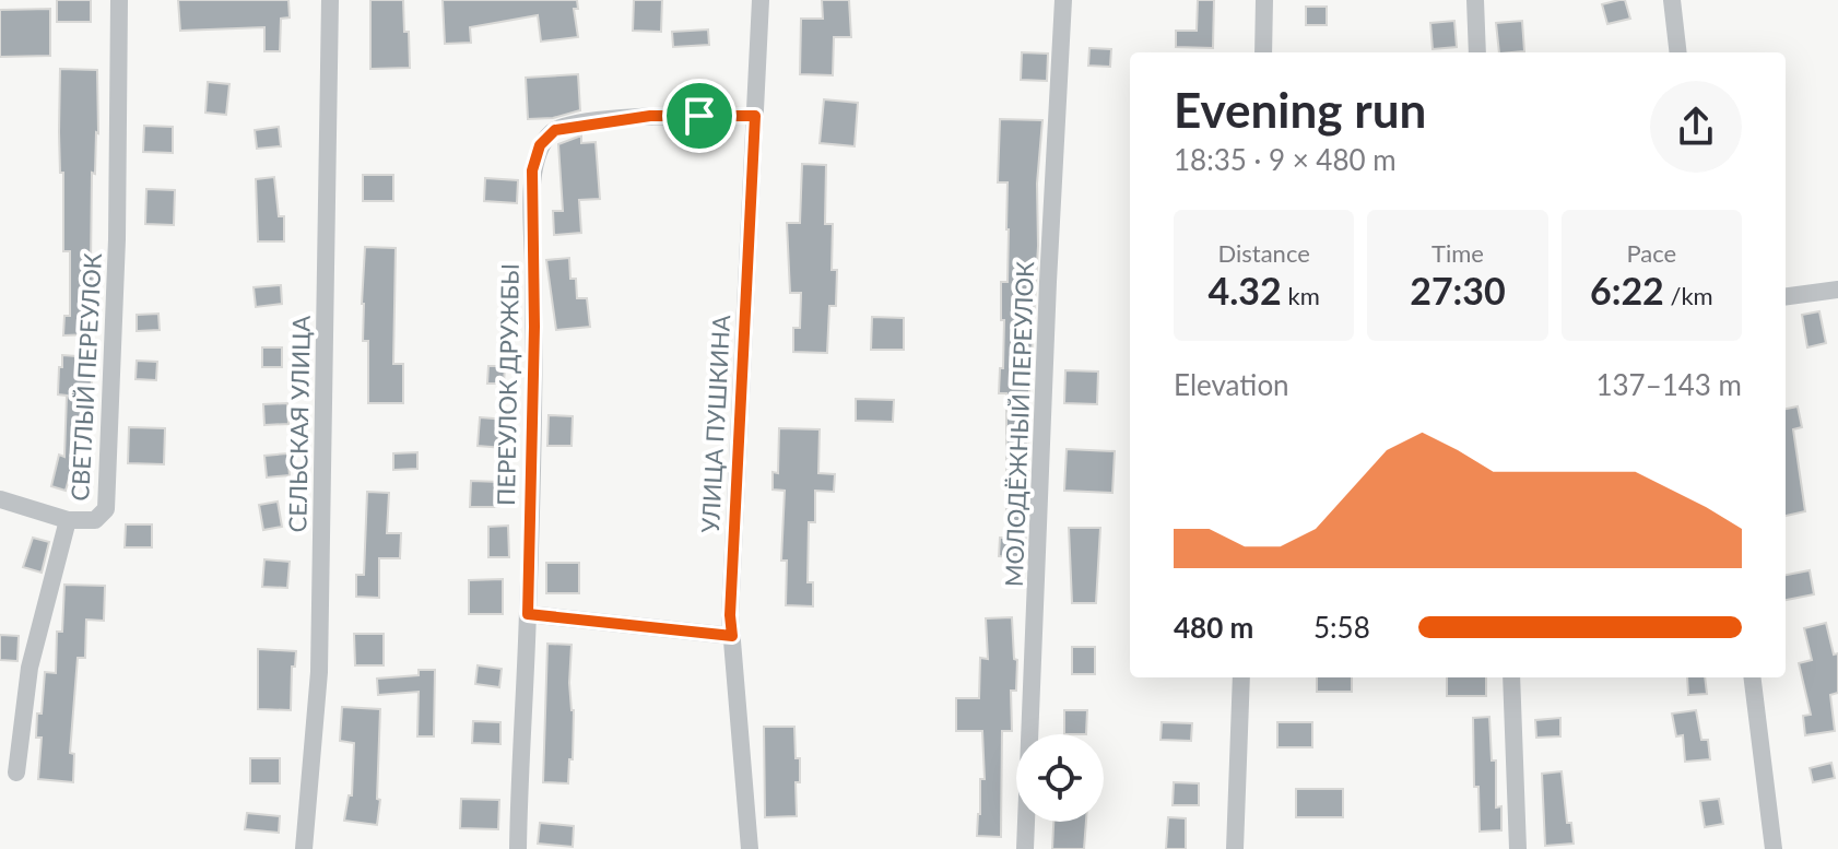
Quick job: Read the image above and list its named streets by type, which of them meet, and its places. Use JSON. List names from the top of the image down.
{
  "streets": {
    "street": [
      "СВЕТЛЫЙ ПЕРЕУЛОК",
      "ПЕРЕУЛОК ДРУЖБЫ",
      "СЕЛЬСКАЯ УЛИЦА",
      "УЛИЦА ПУШКИНА",
      "МОЛОДЁЖНЫЙ ПЕРЕУЛОК"
    ]
  },
  "crossings": [
    ["ПЕРЕУЛОК ДРУЖБЫ", "УЛИЦА ПУШКИНА"]
  ],
  "page": {
    "heading": ["Evening run", "18:35 · 9 × 480 m"],
    "stats": [
      ["Distance", "4.32 km"],
      ["Time", "27:30"],
      ["Pace", "6:22 /km"]
    ],
    "chart": ["Elevation", "137–143 m"],
    "list": [
      {
        "name": "480 m",
        "note": "5:58"
      }
    ]
  }
}
